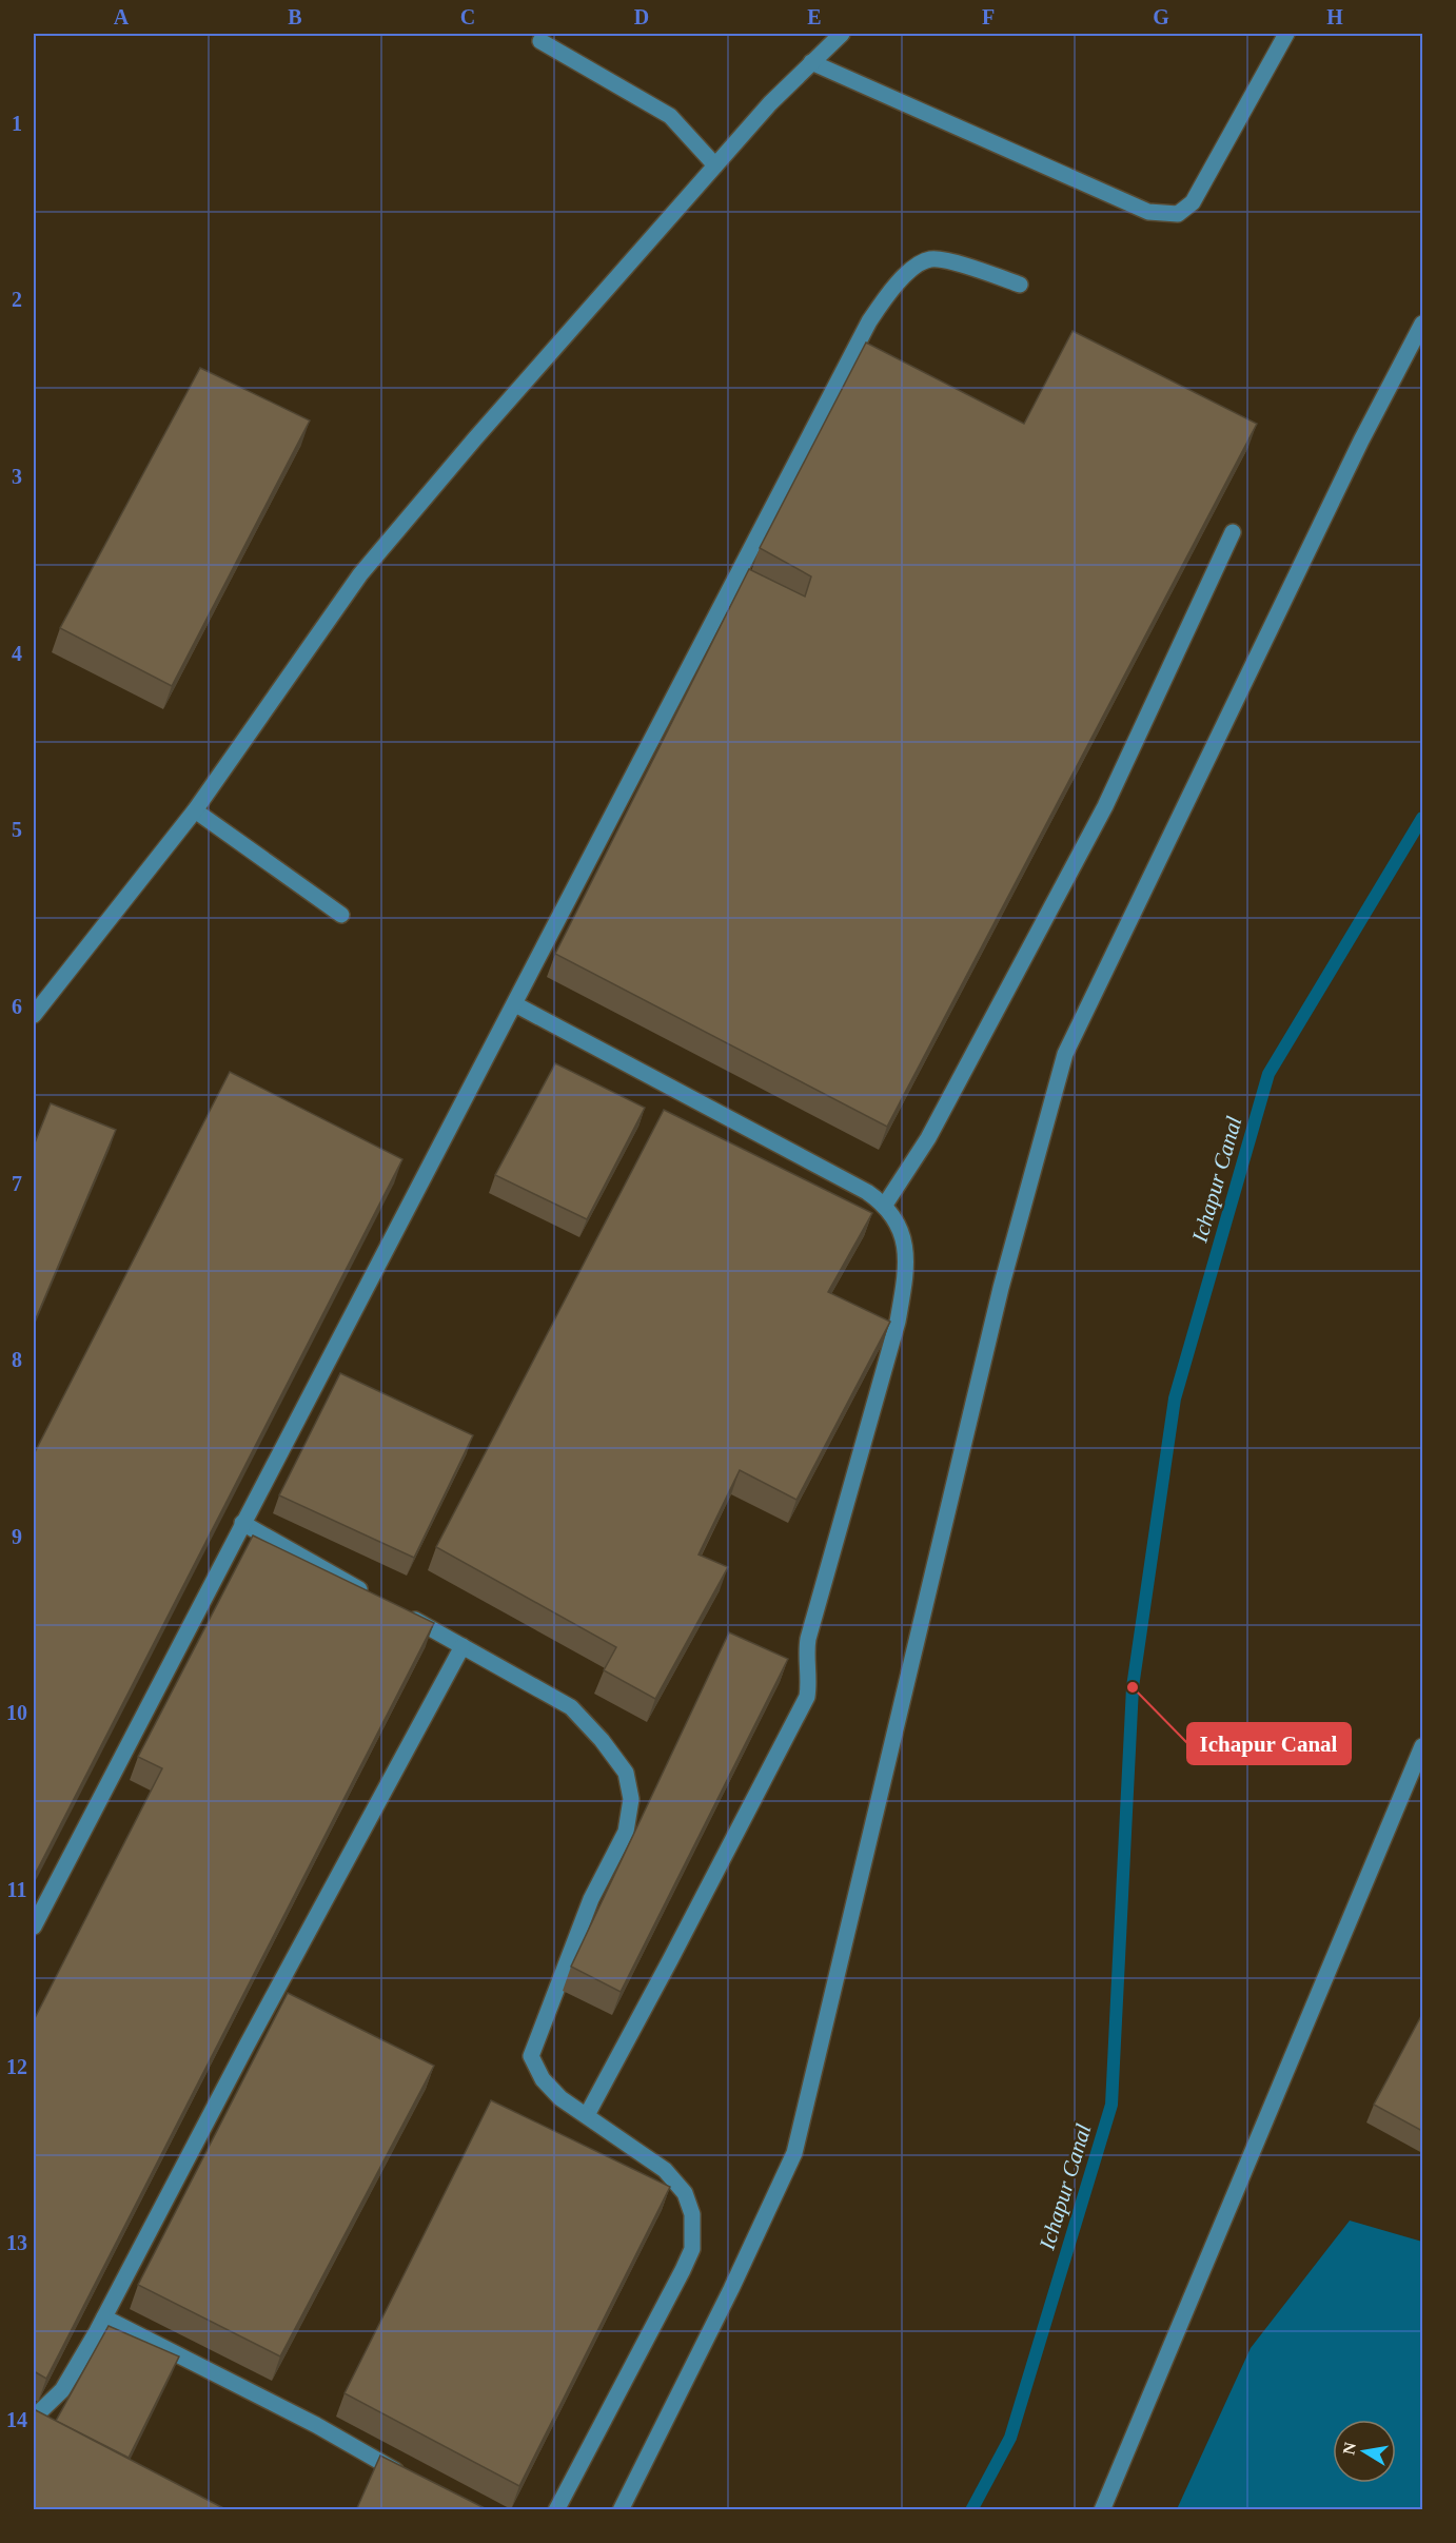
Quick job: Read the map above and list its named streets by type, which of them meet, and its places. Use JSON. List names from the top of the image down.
{
  "water": ["Ichapur Canal"],
  "places": ["Ichapur Canal"],
  "north": "left",
  "grid": {
    "columns": [
      "A",
      "B",
      "C",
      "D",
      "E",
      "F",
      "G",
      "H"
    ],
    "rows": [
      "1",
      "2",
      "3",
      "4",
      "5",
      "6",
      "7",
      "8",
      "9",
      "10",
      "11",
      "12",
      "13",
      "14"
    ]
  }
}
